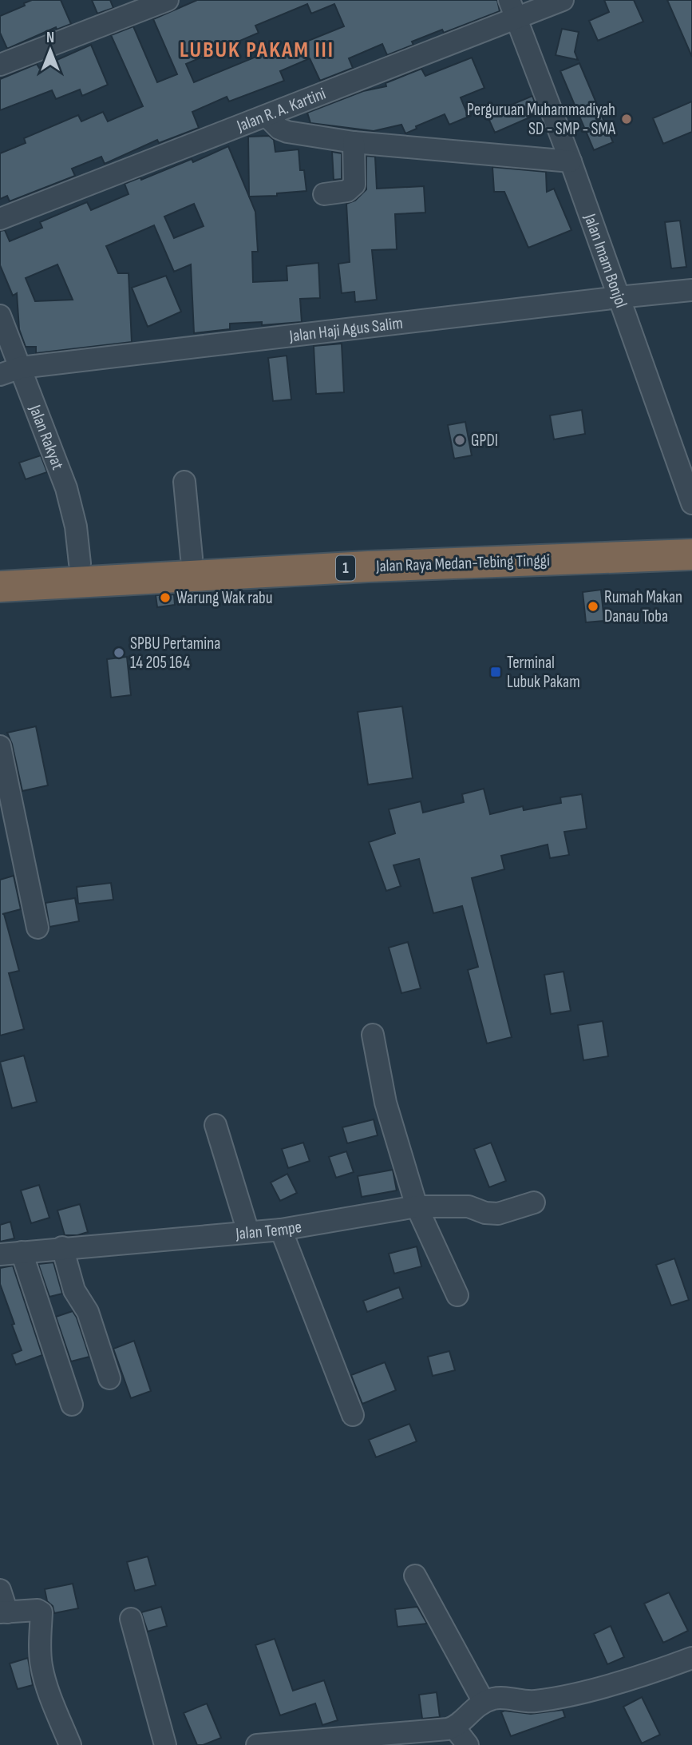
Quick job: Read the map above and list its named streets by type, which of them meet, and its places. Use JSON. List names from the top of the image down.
{
  "streets": {
    "highway": ["Jalan Raya Medan-Tebing Tinggi", "1"],
    "street": [
      "Jalan R. A. Kartini",
      "Jalan Imam Bonjol",
      "Jalan Haji Agus Salim",
      "Jalan Rakyat",
      "Jalan Tempe"
    ]
  },
  "crossings": [
    ["Jalan R. A. Kartini", "Jalan Imam Bonjol"],
    ["Jalan Imam Bonjol", "Jalan Haji Agus Salim"],
    ["Jalan Haji Agus Salim", "Jalan Rakyat"],
    ["Jalan Rakyat", "Jalan Raya Medan-Tebing Tinggi"]
  ],
  "districts": ["LUBUK PAKAM III"],
  "places": {
    "other": [
      "Perguruan Muhammadiyah SD - SMP - SMA",
      "GPDI",
      "Warung Wak rabu",
      "Rumah Makan Danau Toba",
      "SPBU Pertamina 14 205 164"
    ],
    "transit": ["Terminal Lubuk Pakam"]
  },
  "north": "top"
}
